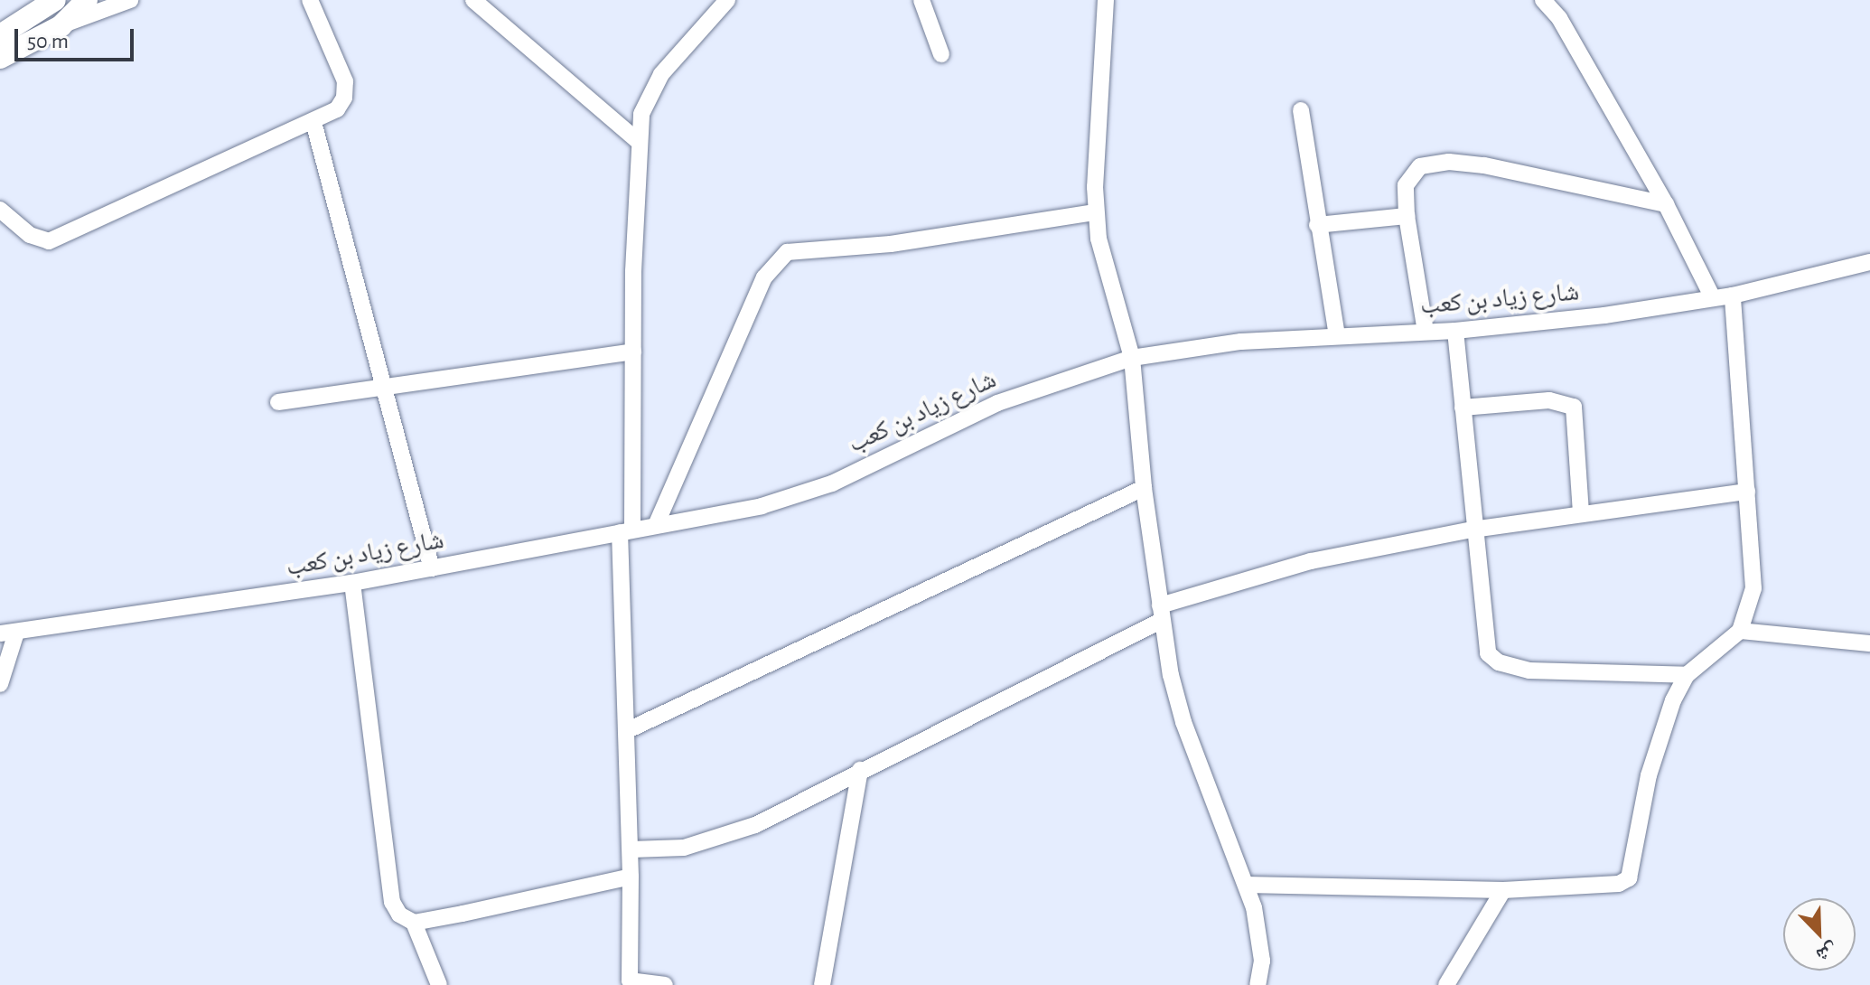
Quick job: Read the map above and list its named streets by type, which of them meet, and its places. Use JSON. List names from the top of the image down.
{
  "streets": {
    "street": ["شارع زياد بن كعب"]
  },
  "scale_bar": "50 m",
  "north": "bottom right"
}
